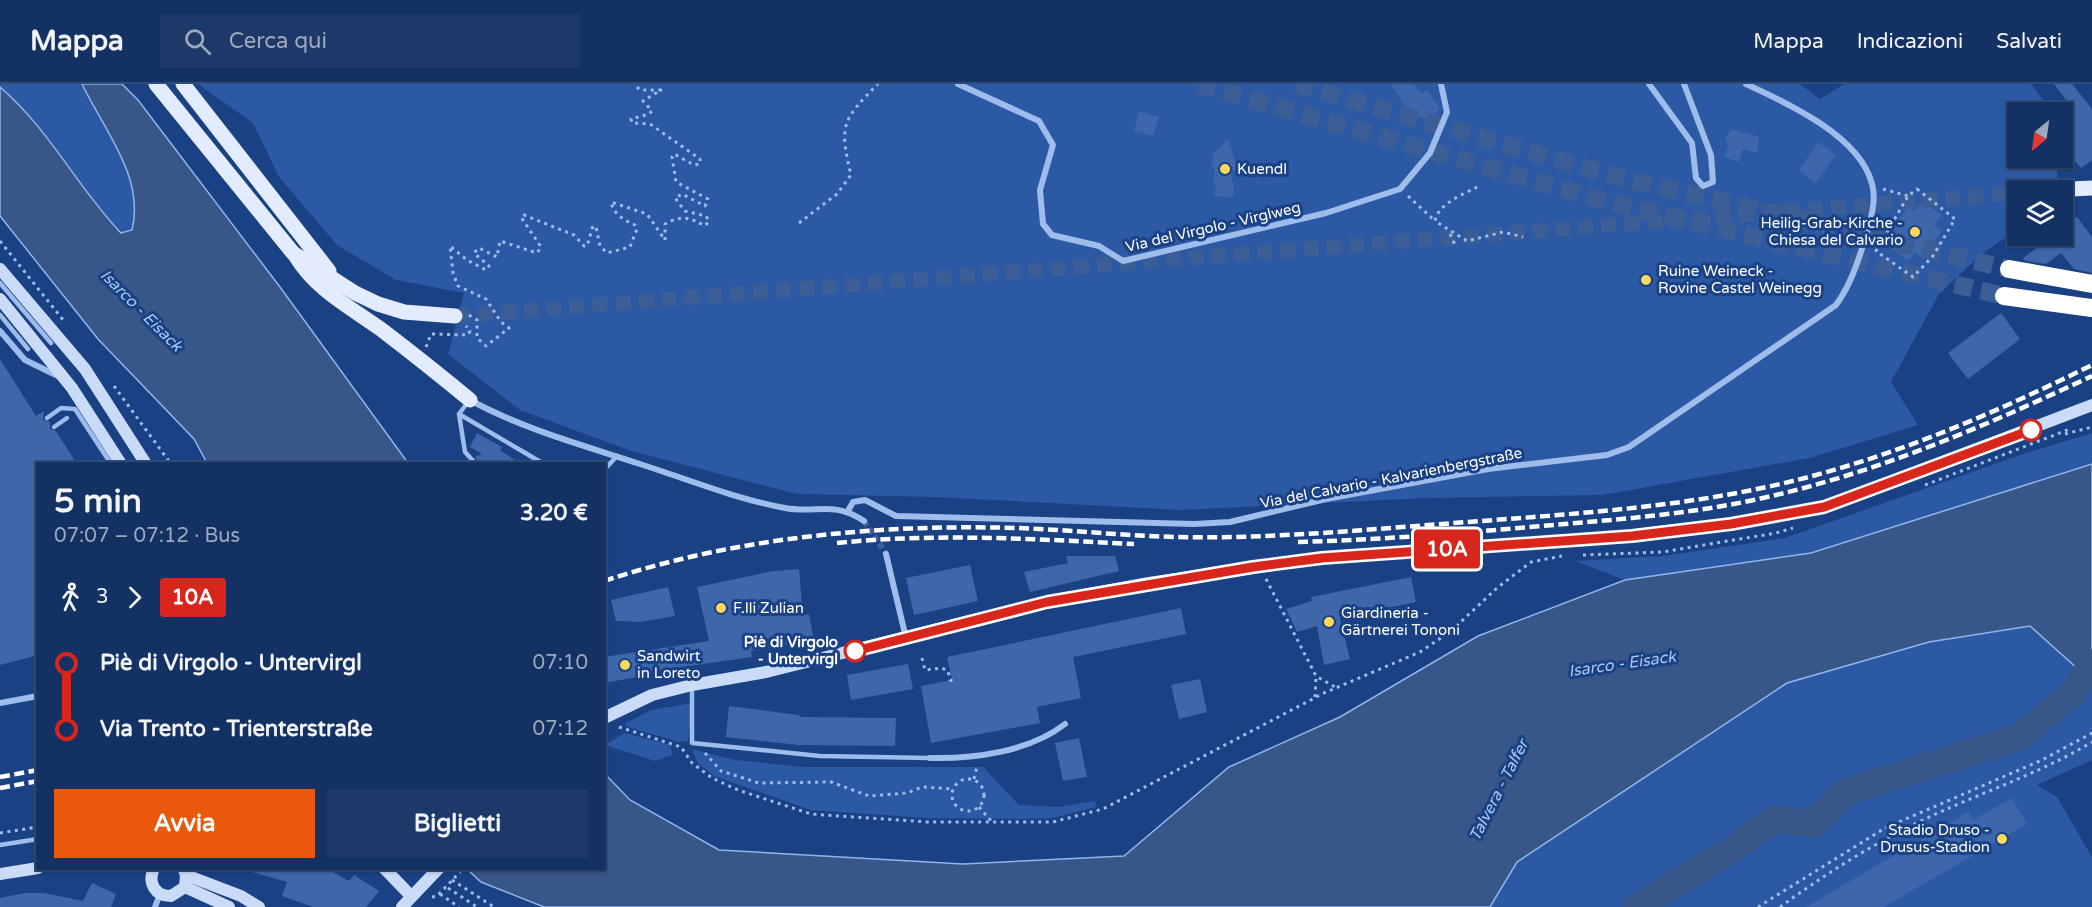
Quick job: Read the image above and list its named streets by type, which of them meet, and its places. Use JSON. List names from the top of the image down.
{
  "streets": {
    "street": ["Via del Virgolo - Virglweg", "Via del Calvario - Kalvarienbergstraße"]
  },
  "water": ["Isarco - Eisack", "Talvera - Talfer"],
  "places": [
    "Kuendl",
    "Heilig-Grab-Kirche - Chiesa del Calvario",
    "Ruine Weineck - Rovine Castel Weinegg",
    "F.lli Zulian",
    "Giardineria - Gärtnerei Tononi",
    "Piè di Virgolo - Untervirgl",
    "Sandwirt in Loreto",
    "Stadio Druso - Drusus-Stadion"
  ],
  "lines": ["bus line 10A"],
  "north": "bottom left",
  "page": {
    "header": "Mappa",
    "search": "Cerca qui",
    "nav": ["Mappa", "Indicazioni", "Salvati"],
    "on_map": "10A",
    "heading": ["5 min", "07:07 – 07:12 · Bus", "3.20 €"],
    "legs": ["3", "10A"],
    "list": [
      {
        "name": "Piè di Virgolo - Untervirgl",
        "value": "07:10"
      },
      {
        "name": "Via Trento - Trienterstraße",
        "value": "07:12"
      }
    ],
    "buttons": ["Avvia", "Biglietti"]
  }
}
